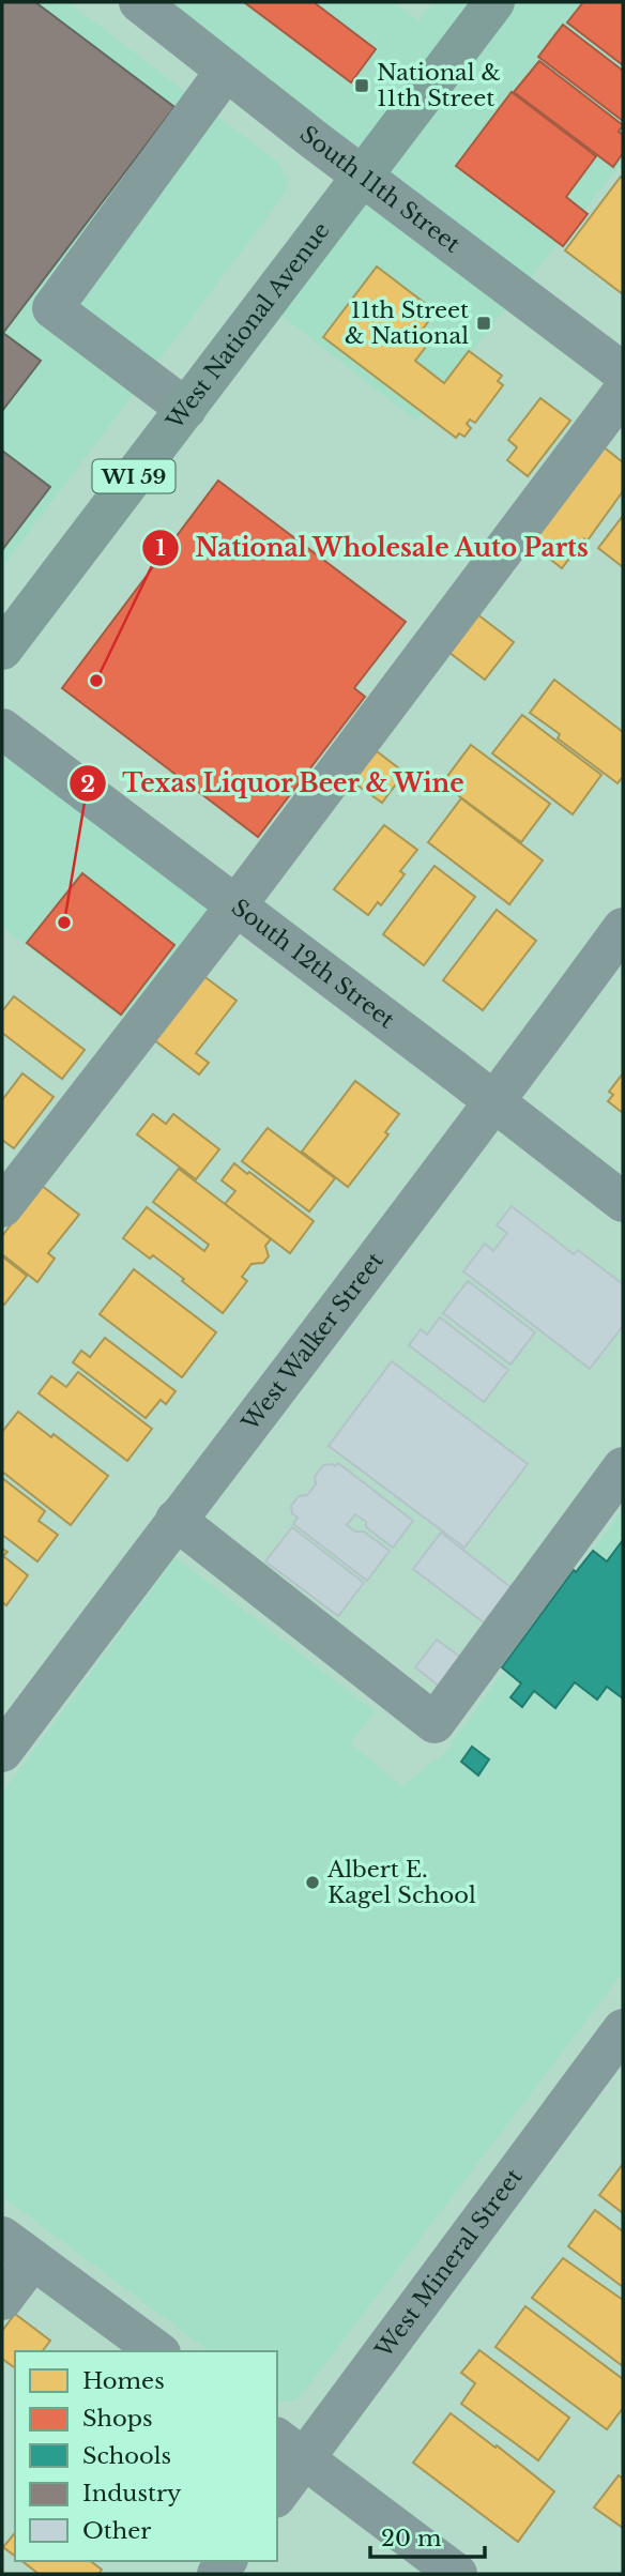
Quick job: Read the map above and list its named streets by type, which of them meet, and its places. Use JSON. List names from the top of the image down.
{
  "streets": {
    "main road": ["West National Avenue", "WI 59"],
    "street": [
      "South 11th Street",
      "South 12th Street",
      "West Walker Street",
      "West Mineral Street"
    ]
  },
  "crossings": [
    ["South 11th Street", "West National Avenue"],
    ["South 12th Street", "West Walker Street"]
  ],
  "places": {
    "transit": ["National & 11th Street", "11th Street & National"],
    "other": ["National Wholesale Auto Parts", "Texas Liquor Beer & Wine", "Albert E. Kagel School"]
  },
  "legend": [
    "Homes",
    "Shops",
    "Schools",
    "Industry",
    "Other"
  ],
  "scale_bar": "20 m"
}
